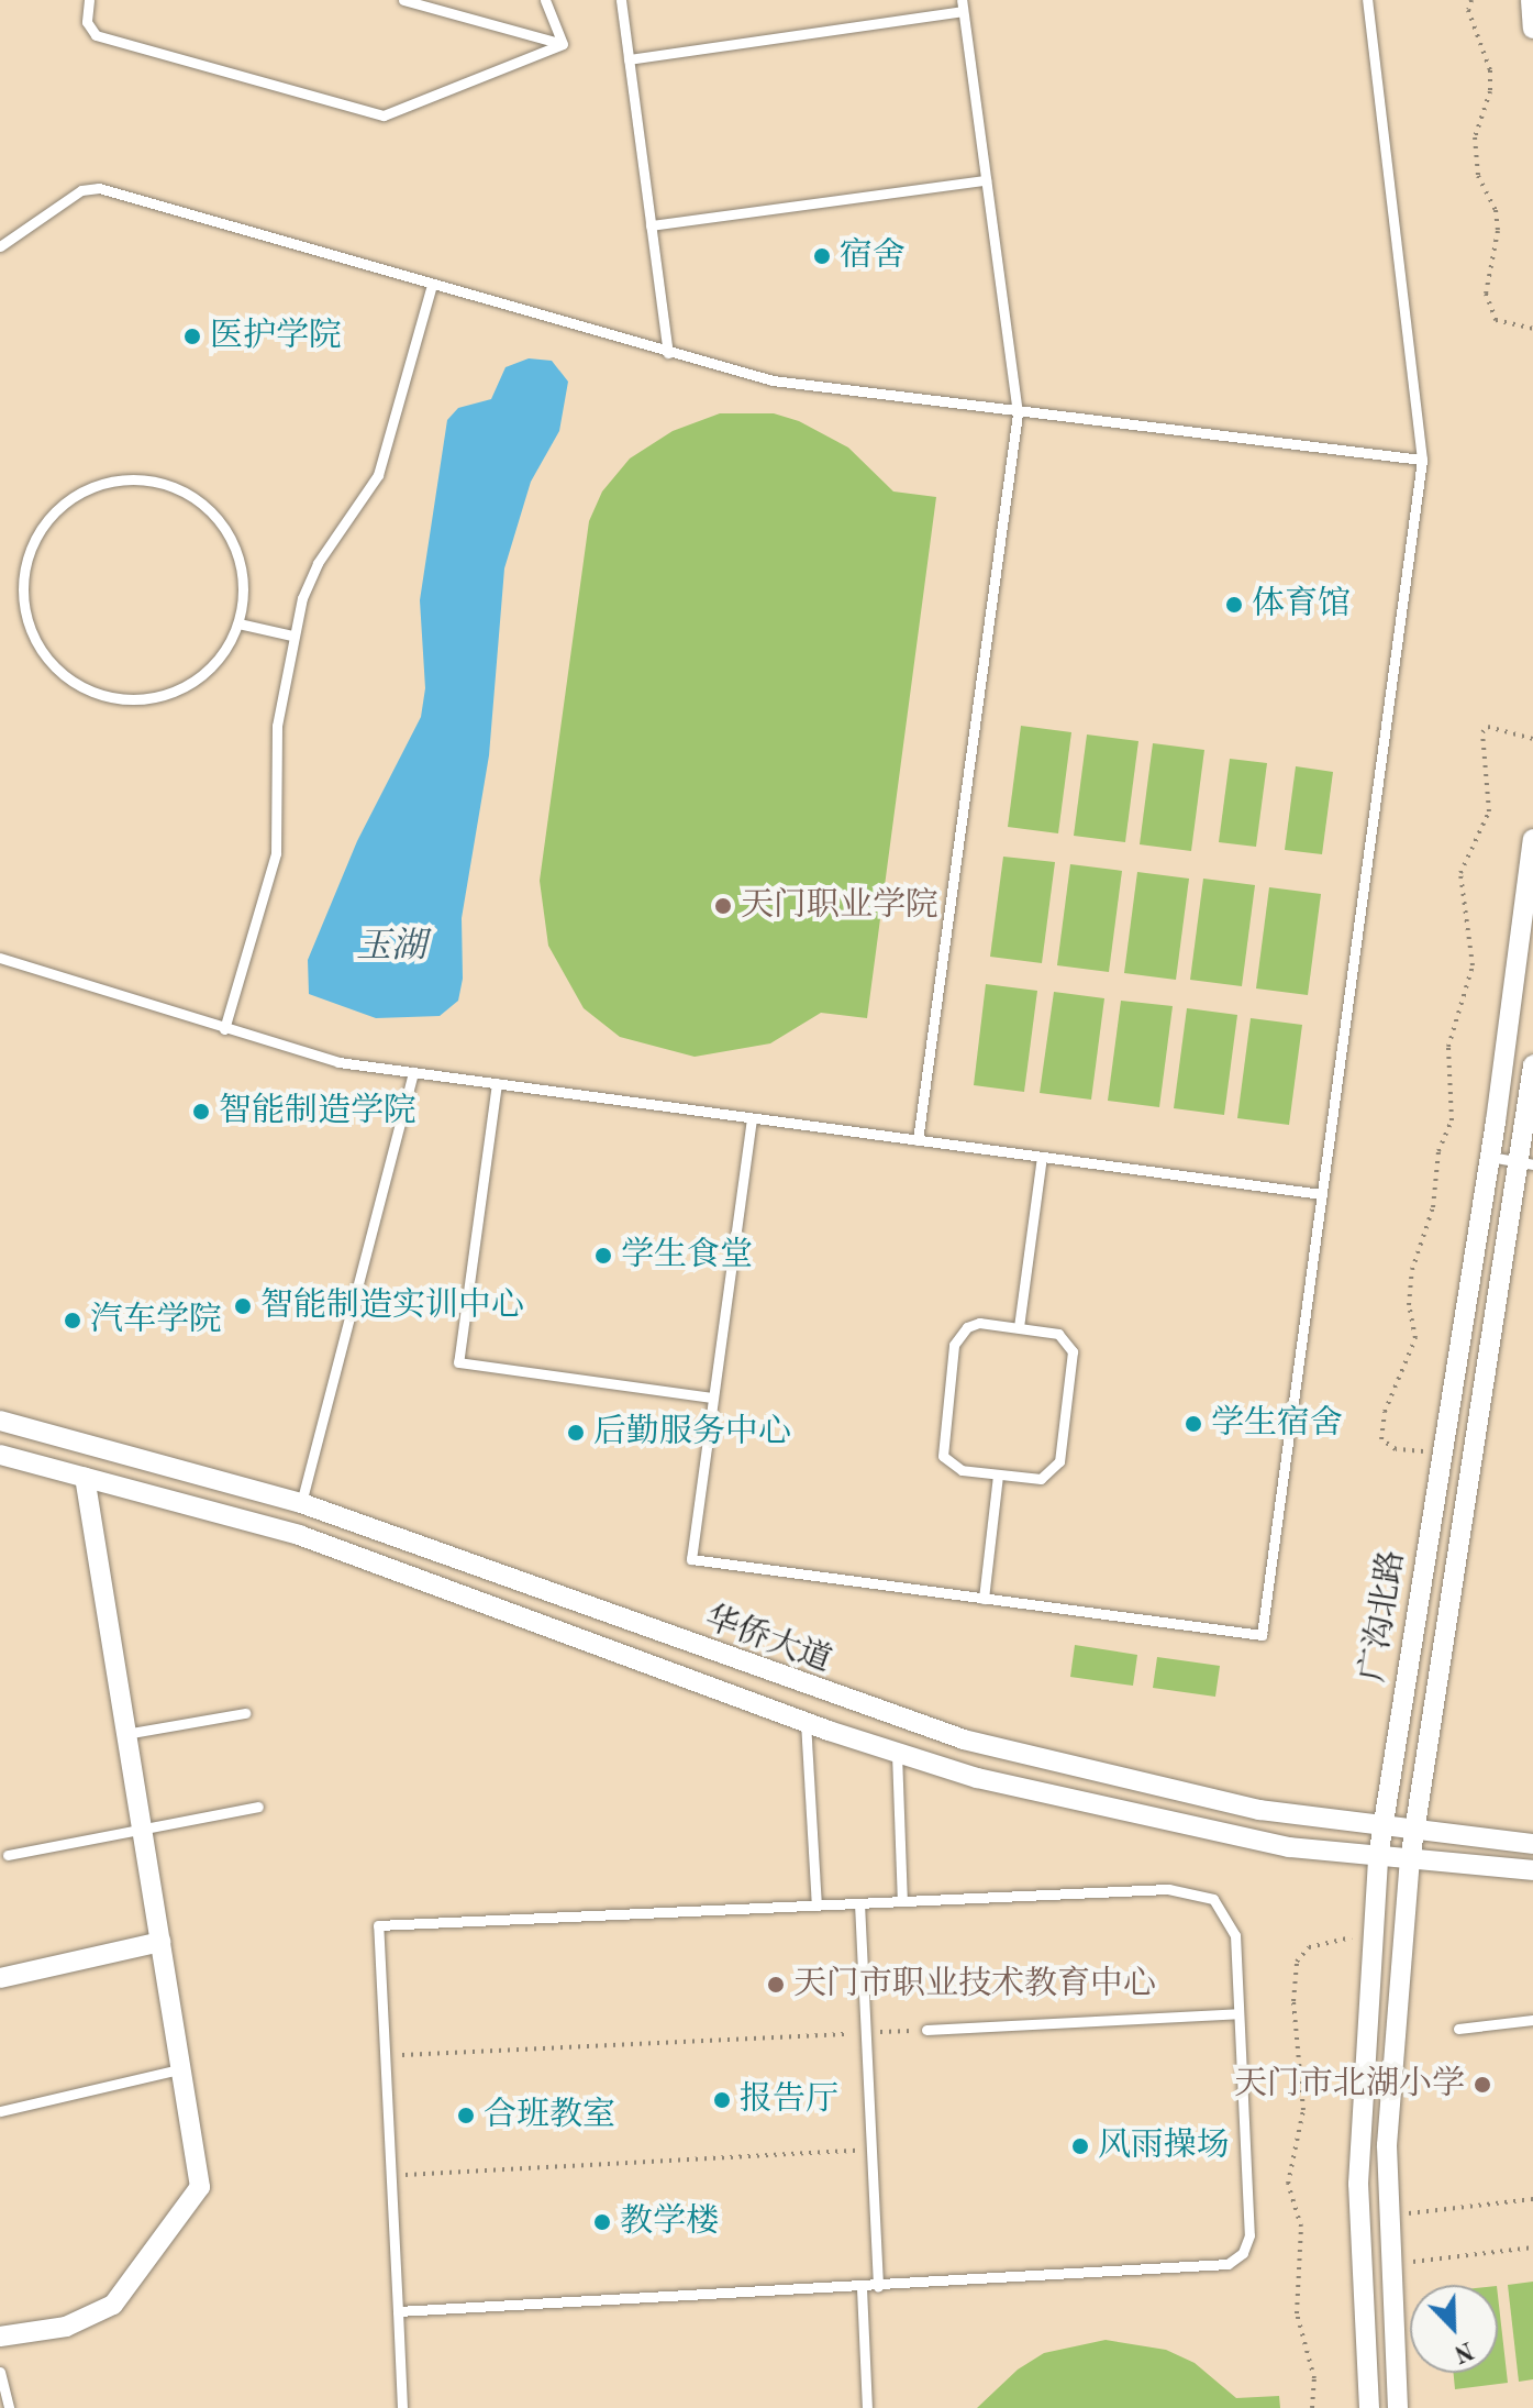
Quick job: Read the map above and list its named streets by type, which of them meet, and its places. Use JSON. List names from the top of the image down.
{
  "streets": {
    "street": ["广沟北路", "华侨大道"]
  },
  "crossings": [
    ["广沟北路", "华侨大道"]
  ],
  "water": ["玉湖"],
  "places": [
    "宿舍",
    "医护学院",
    "体育馆",
    "天门职业学院",
    "智能制造学院",
    "学生食堂",
    "智能制造实训中心",
    "汽车学院",
    "学生宿舍",
    "后勤服务中心",
    "天门市职业技术教育中心",
    "天门市北湖小学",
    "报告厅",
    "合班教室",
    "风雨操场",
    "教学楼"
  ],
  "north": "bottom right"
}
